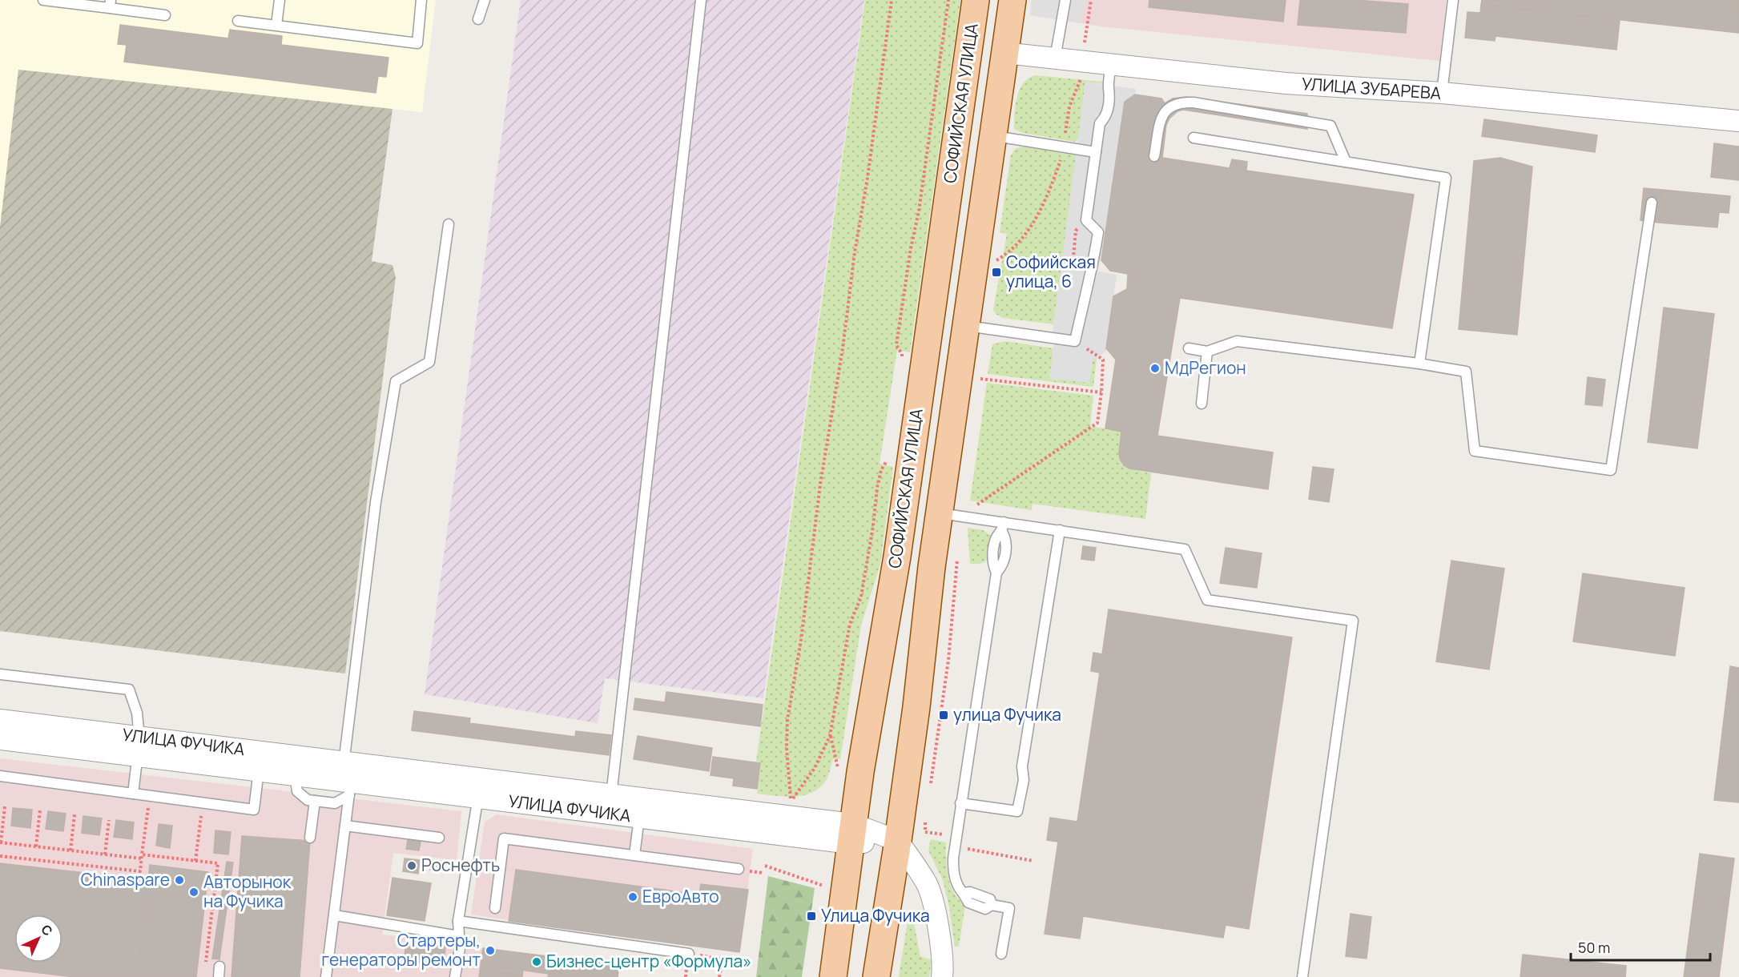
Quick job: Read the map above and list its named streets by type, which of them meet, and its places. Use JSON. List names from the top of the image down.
{
  "streets": {
    "main road": ["СОФИЙСКАЯ УЛИЦА"],
    "street": ["УЛИЦА ЗУБАРЕВА", "УЛИЦА ФУЧИКА"]
  },
  "crossings": [
    ["СОФИЙСКАЯ УЛИЦА", "УЛИЦА ФУЧИКА"]
  ],
  "places": {
    "transit": ["Софийская улица, 6", "улица Фучика", "Улица Фучика"],
    "other": [
      "МдРегион",
      "Роснефть",
      "Chinaspare",
      "Авторынок на Фучика",
      "ЕвроАвто",
      "Стартеры, генераторы ремонт",
      "Бизнес-центр «Формула»"
    ]
  },
  "scale_bar": "50 m",
  "north": "top right"
}
